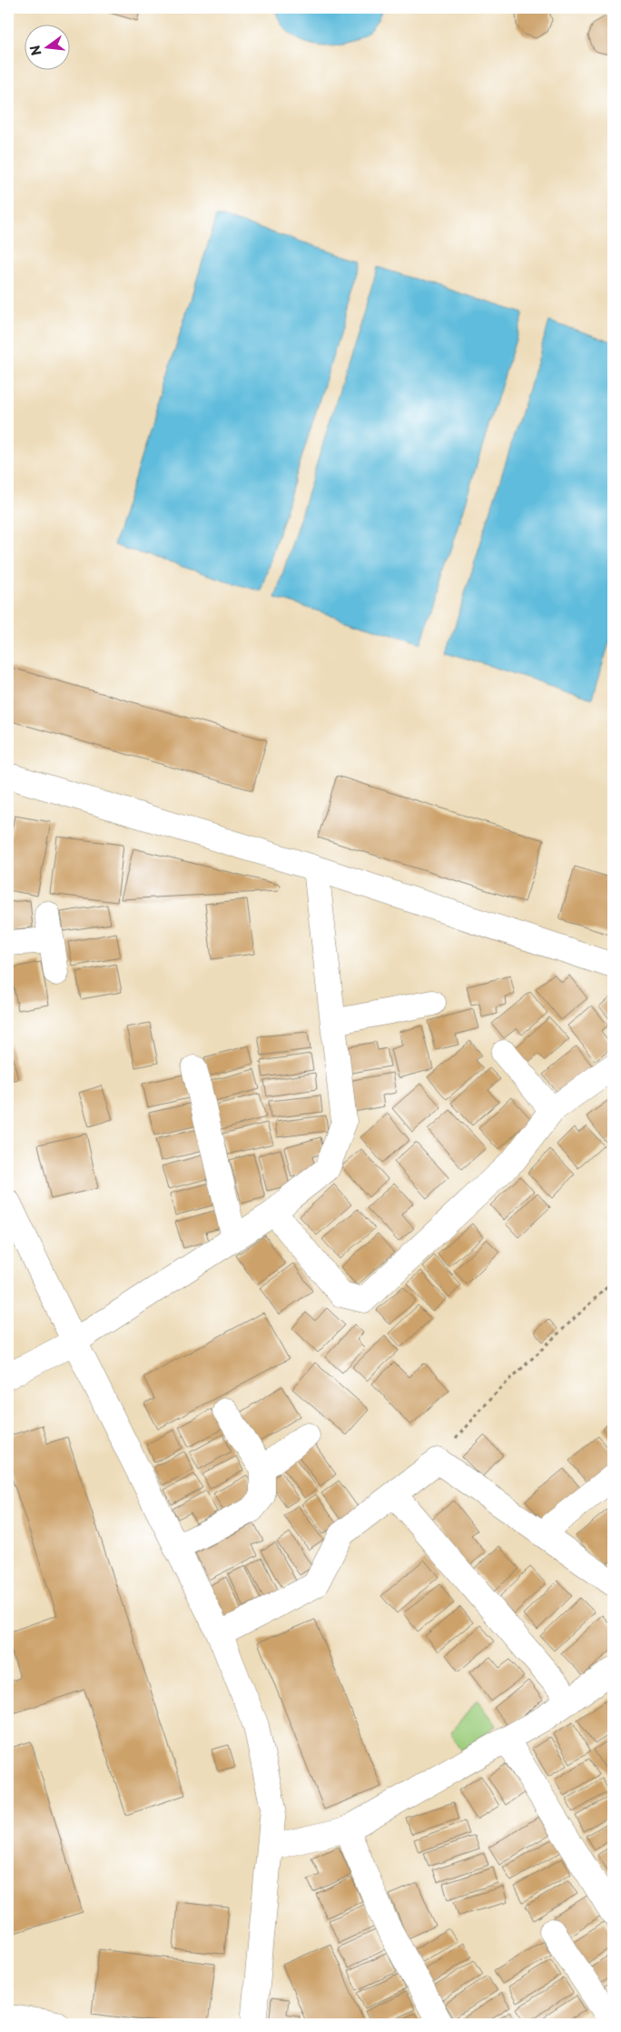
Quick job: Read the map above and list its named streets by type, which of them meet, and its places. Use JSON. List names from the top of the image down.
{
  "north": "left"
}
